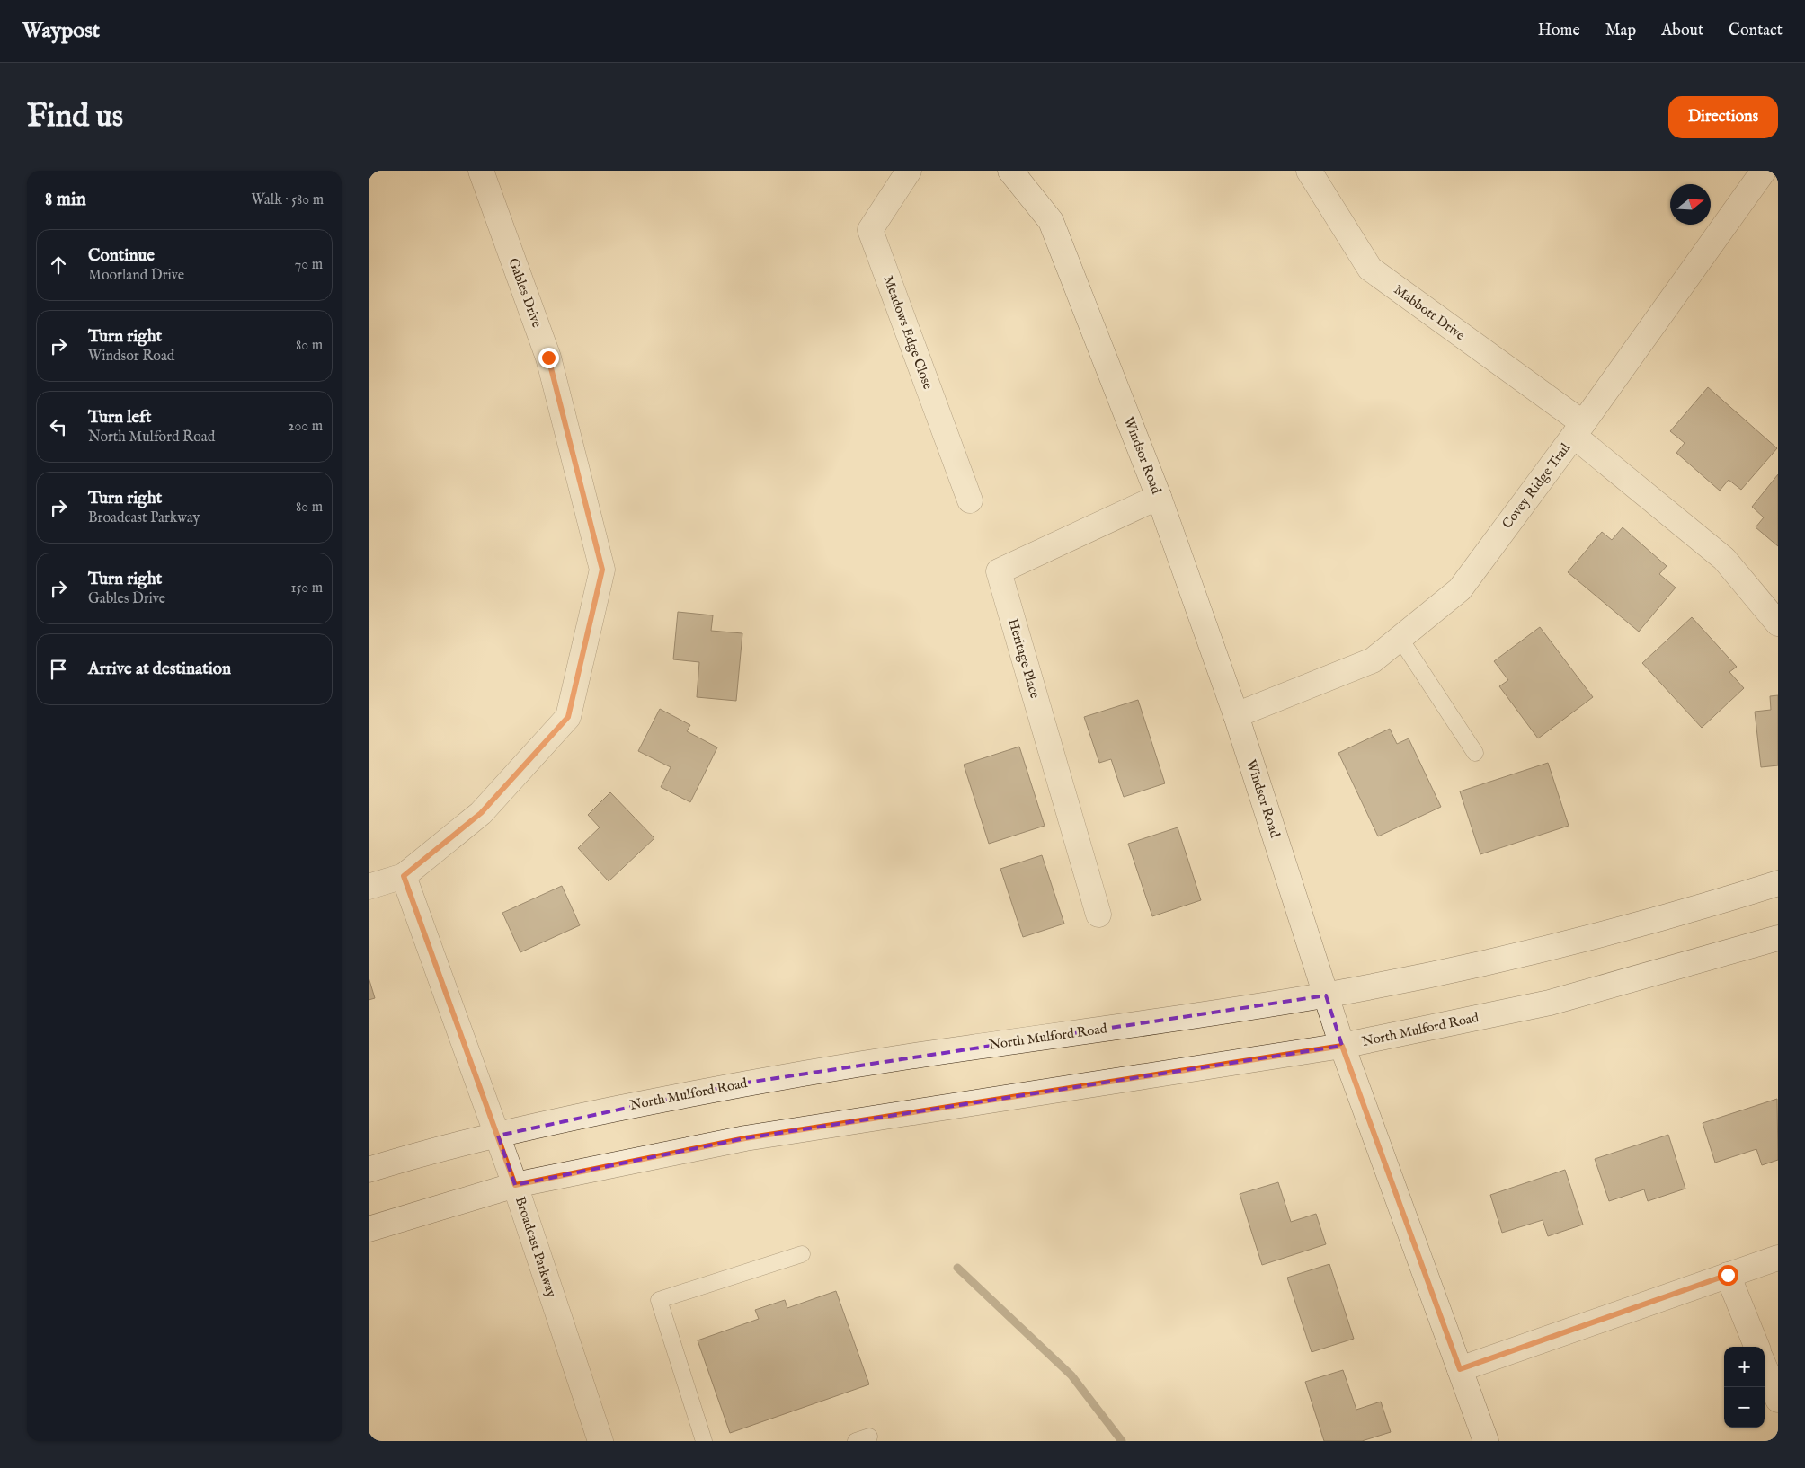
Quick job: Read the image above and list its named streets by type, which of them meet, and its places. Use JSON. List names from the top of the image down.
{
  "streets": {
    "street": [
      "Gables Drive",
      "Mabbott Drive",
      "Meadows Edge Close",
      "Windsor Road",
      "Covey Ridge Trail",
      "Heritage Place",
      "North Mulford Road",
      "Broadcast Parkway"
    ]
  },
  "crossings": [
    ["Gables Drive", "Broadcast Parkway"],
    ["Mabbott Drive", "Covey Ridge Trail"],
    ["Windsor Road", "Covey Ridge Trail"],
    ["Windsor Road", "Heritage Place"],
    ["Windsor Road", "North Mulford Road"],
    ["North Mulford Road", "Broadcast Parkway"]
  ],
  "north": "right",
  "page": {
    "header": "Waypost",
    "nav": [
      "Home",
      "Map",
      "About",
      "Contact"
    ],
    "buttons": "Directions",
    "title": "Find us",
    "heading": ["8 min", "Walk · 580 m"],
    "list": [
      ["Continue", "Moorland Drive", "70 m"],
      ["Turn right", "Windsor Road", "80 m"],
      ["Turn left", "North Mulford Road", "200 m"],
      ["Turn right", "Broadcast Parkway", "80 m"],
      ["Turn right", "Gables Drive", "150 m"],
      "Arrive at destination"
    ],
    "map_buttons": ["+", "−"]
  }
}
